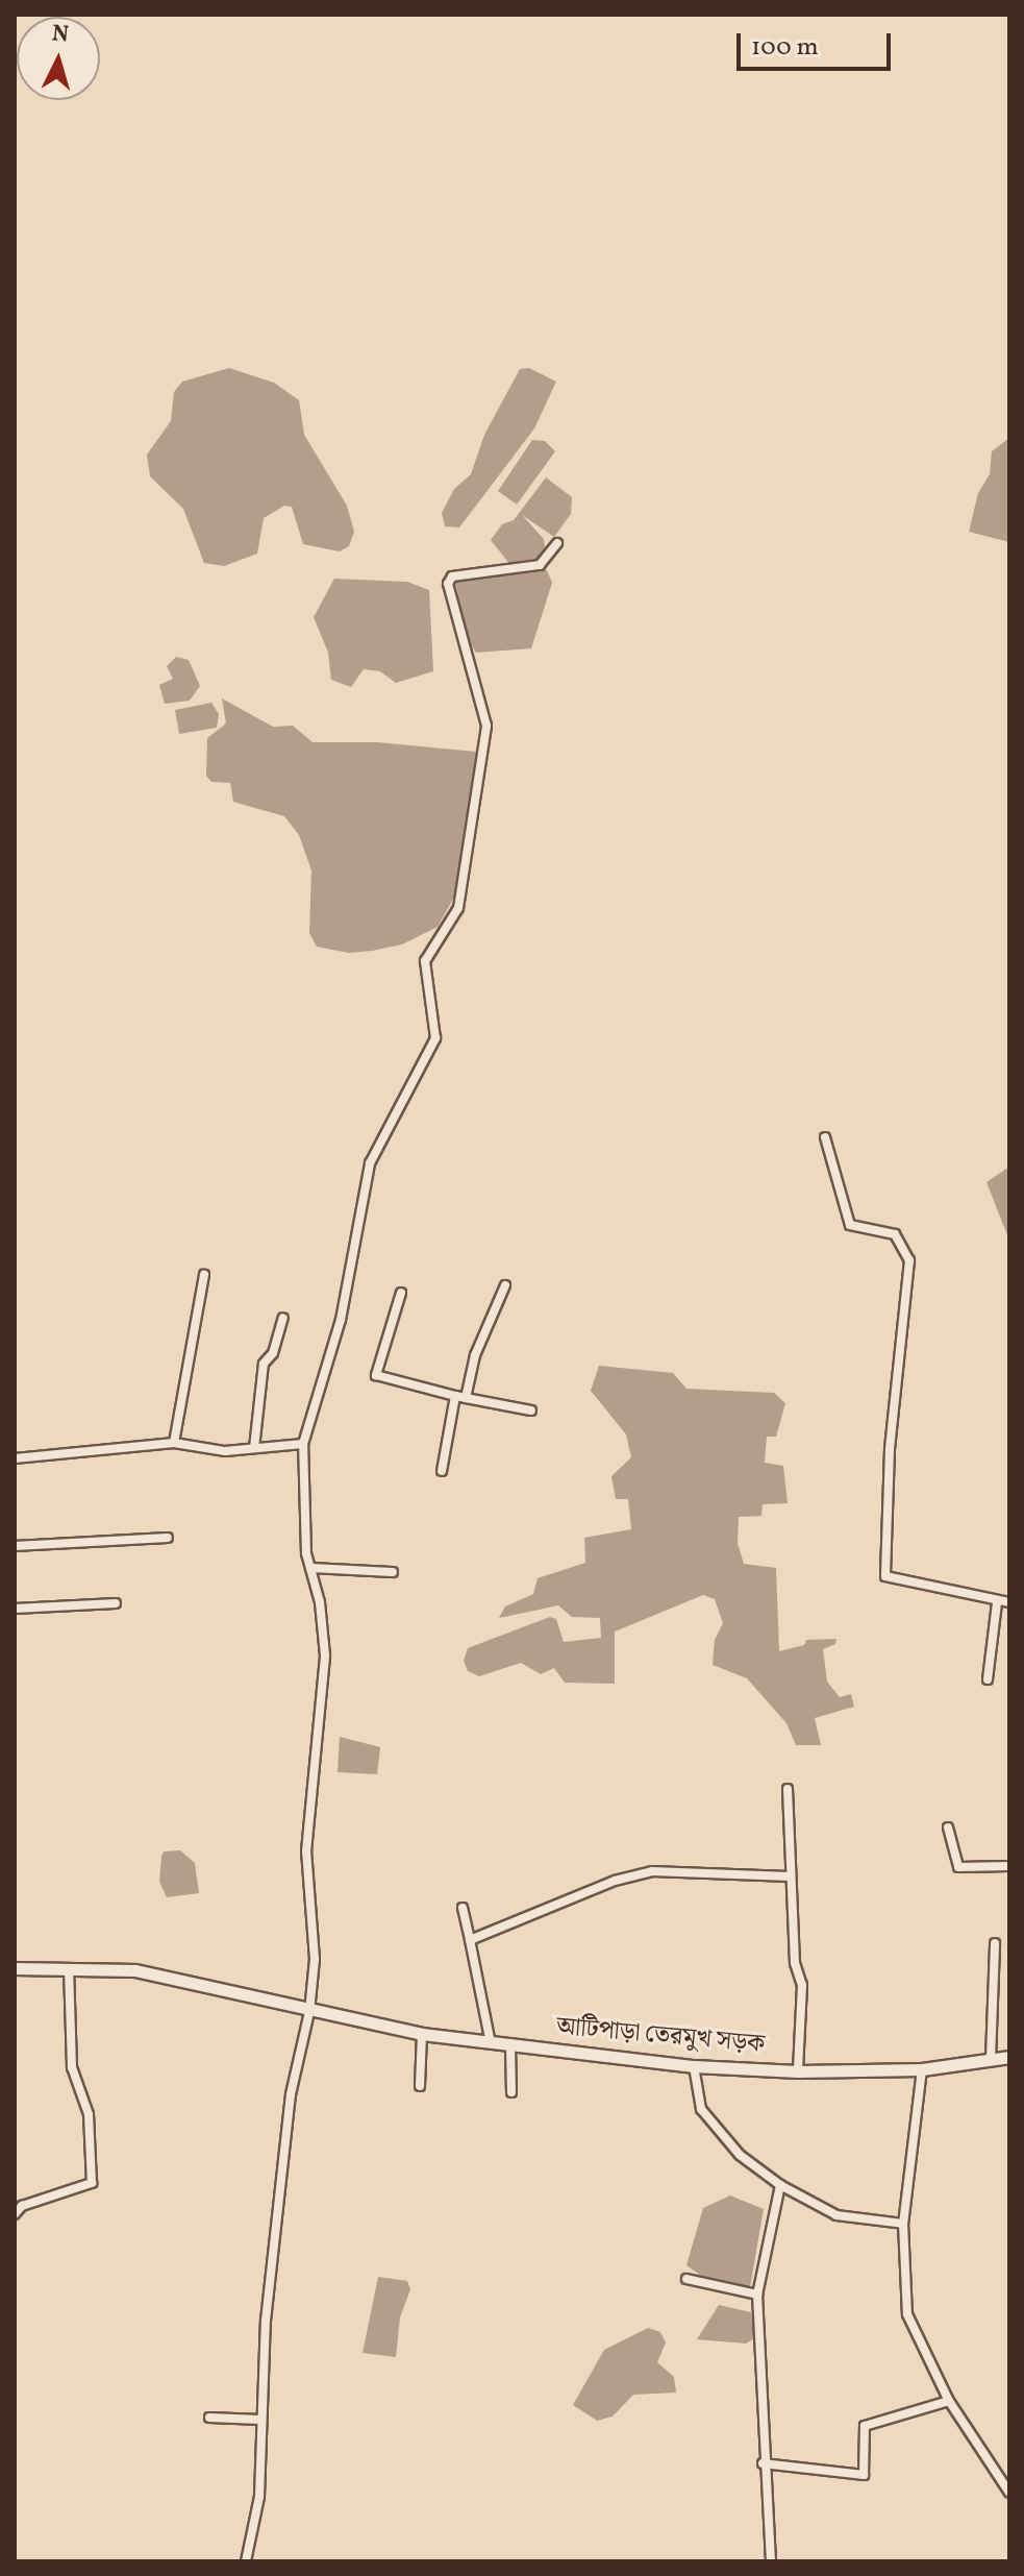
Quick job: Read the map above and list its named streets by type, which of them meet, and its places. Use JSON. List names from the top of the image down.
{
  "streets": {
    "main road": ["আটিপাড়া তেরমুখ সড়ক"]
  },
  "scale_bar": "100 m",
  "north": "top"
}
